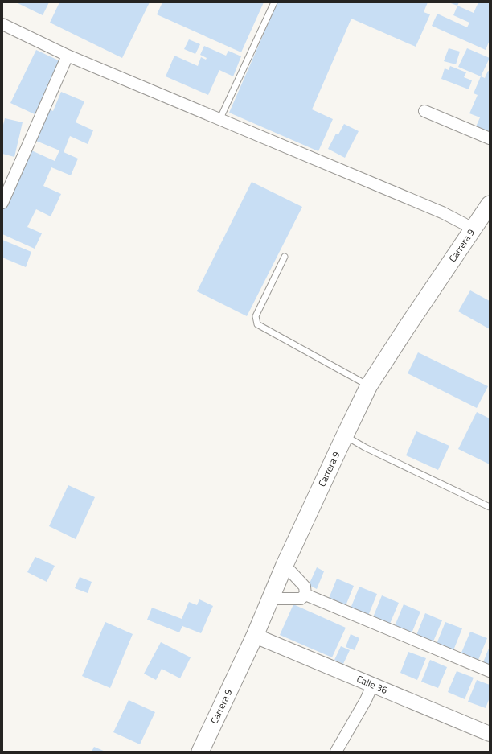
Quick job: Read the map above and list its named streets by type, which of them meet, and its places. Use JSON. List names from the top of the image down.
{
  "streets": {
    "main road": ["Carrera 9"],
    "street": ["Calle 36"]
  },
  "crossings": [
    ["Carrera 9", "Calle 36"]
  ]
}
